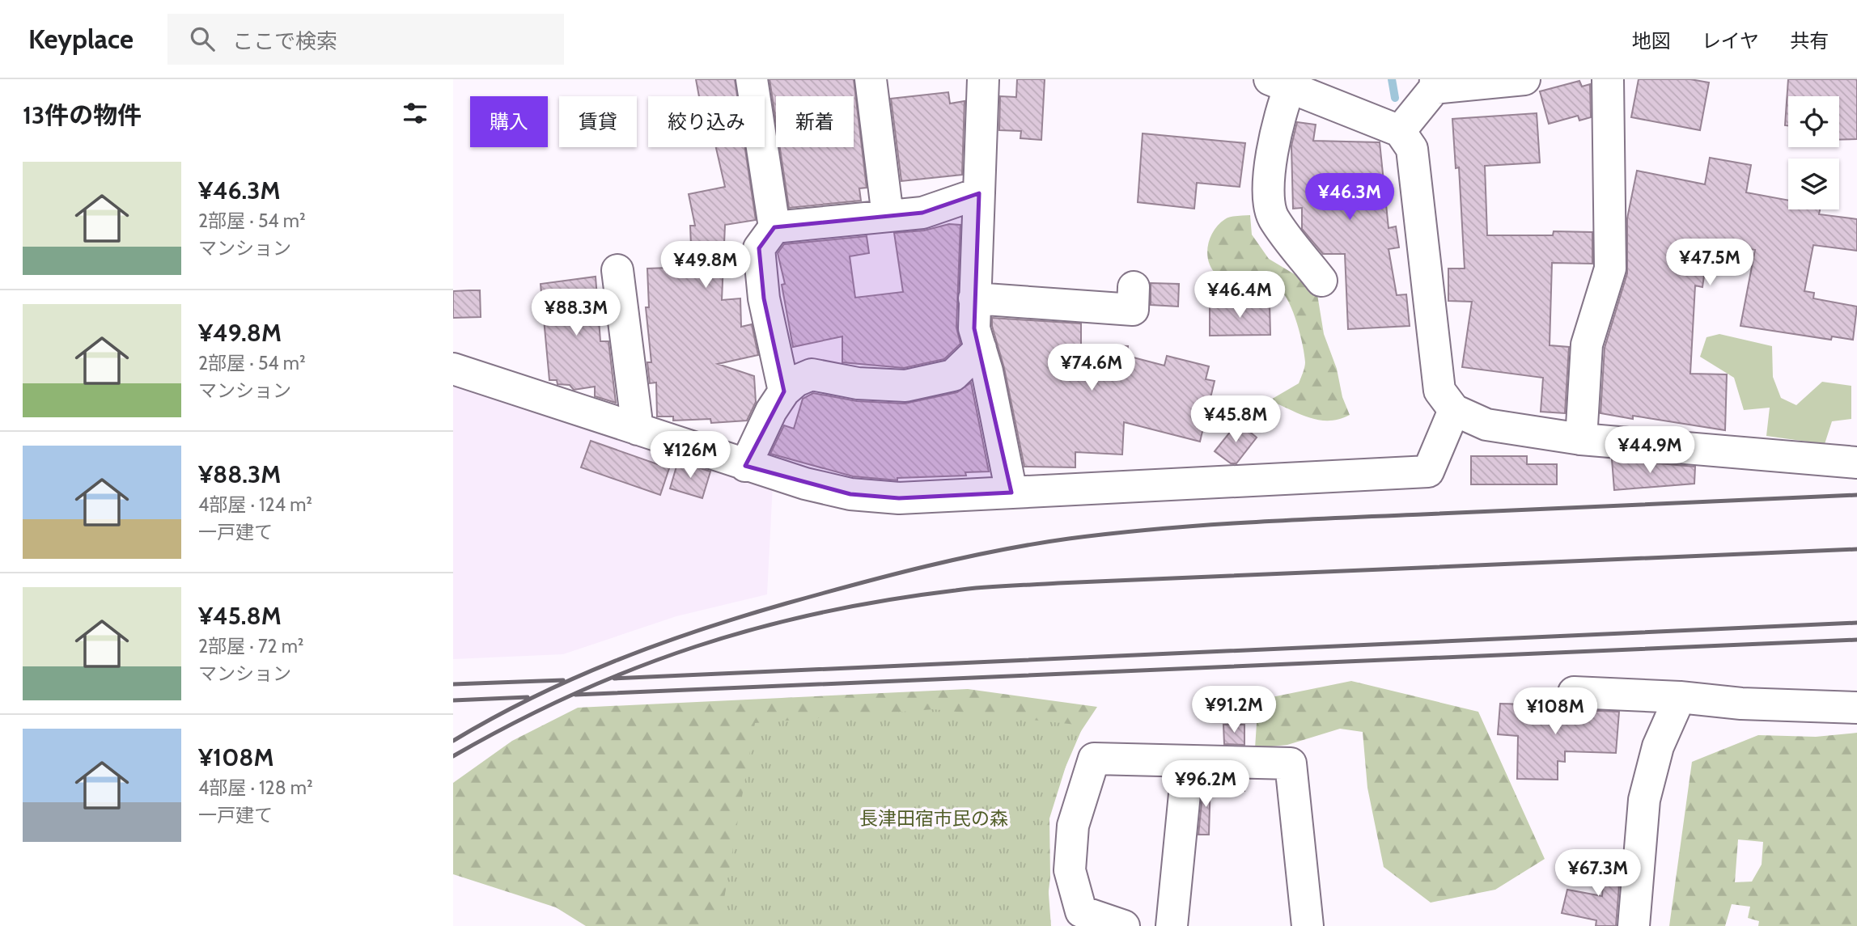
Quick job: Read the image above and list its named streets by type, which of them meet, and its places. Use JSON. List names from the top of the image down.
{
  "parks": ["長津田宿市民の森"],
  "page": {
    "header": "Keyplace",
    "search": "ここで検索",
    "nav": ["地図", "レイヤ", "共有"],
    "heading": "13件の物件",
    "chip": [
      "購入",
      "賃貸",
      "絞り込み",
      "新着"
    ],
    "list": [
      {
        "name": "¥46.3M",
        "note": "2部屋 · 54 m² · マンション"
      },
      {
        "name": "¥49.8M",
        "note": "2部屋 · 54 m² · マンション"
      },
      {
        "name": "¥88.3M",
        "note": "4部屋 · 124 m² · 一戸建て"
      },
      {
        "name": "¥45.8M",
        "note": "2部屋 · 72 m² · マンション"
      },
      {
        "name": "¥108M",
        "note": "4部屋 · 128 m² · 一戸建て"
      }
    ],
    "price": [
      "¥46.3M",
      "¥47.5M",
      "¥49.8M",
      "¥46.4M",
      "¥88.3M",
      "¥74.6M",
      "¥45.8M",
      "¥44.9M",
      "¥126M",
      "¥91.2M",
      "¥108M",
      "¥96.2M",
      "¥67.3M"
    ]
  }
}
